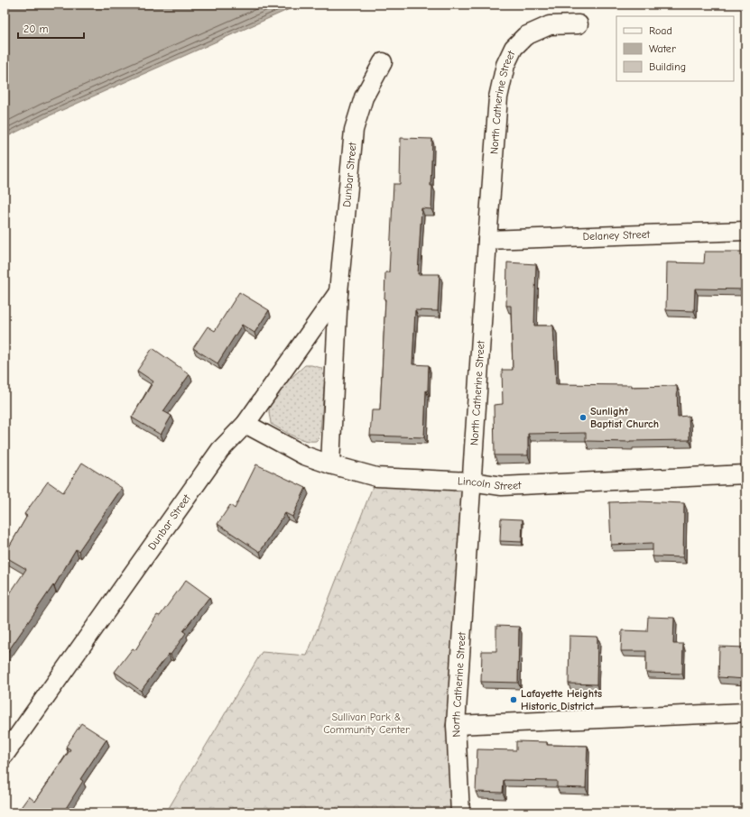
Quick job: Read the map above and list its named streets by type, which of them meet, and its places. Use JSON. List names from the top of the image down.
{
  "streets": {
    "street": [
      "North Catherine Street",
      "Dunbar Street",
      "Delaney Street",
      "Lincoln Street"
    ]
  },
  "crossings": [
    ["North Catherine Street", "Delaney Street"],
    ["North Catherine Street", "Lincoln Street"],
    ["Dunbar Street", "Lincoln Street"]
  ],
  "parks": ["Sullivan Park & Community Center"],
  "places": ["Sunlight Baptist Church", "Lafayette Heights Historic District"],
  "legend": ["Road", "Water", "Building"],
  "scale_bar": "20 m"
}
